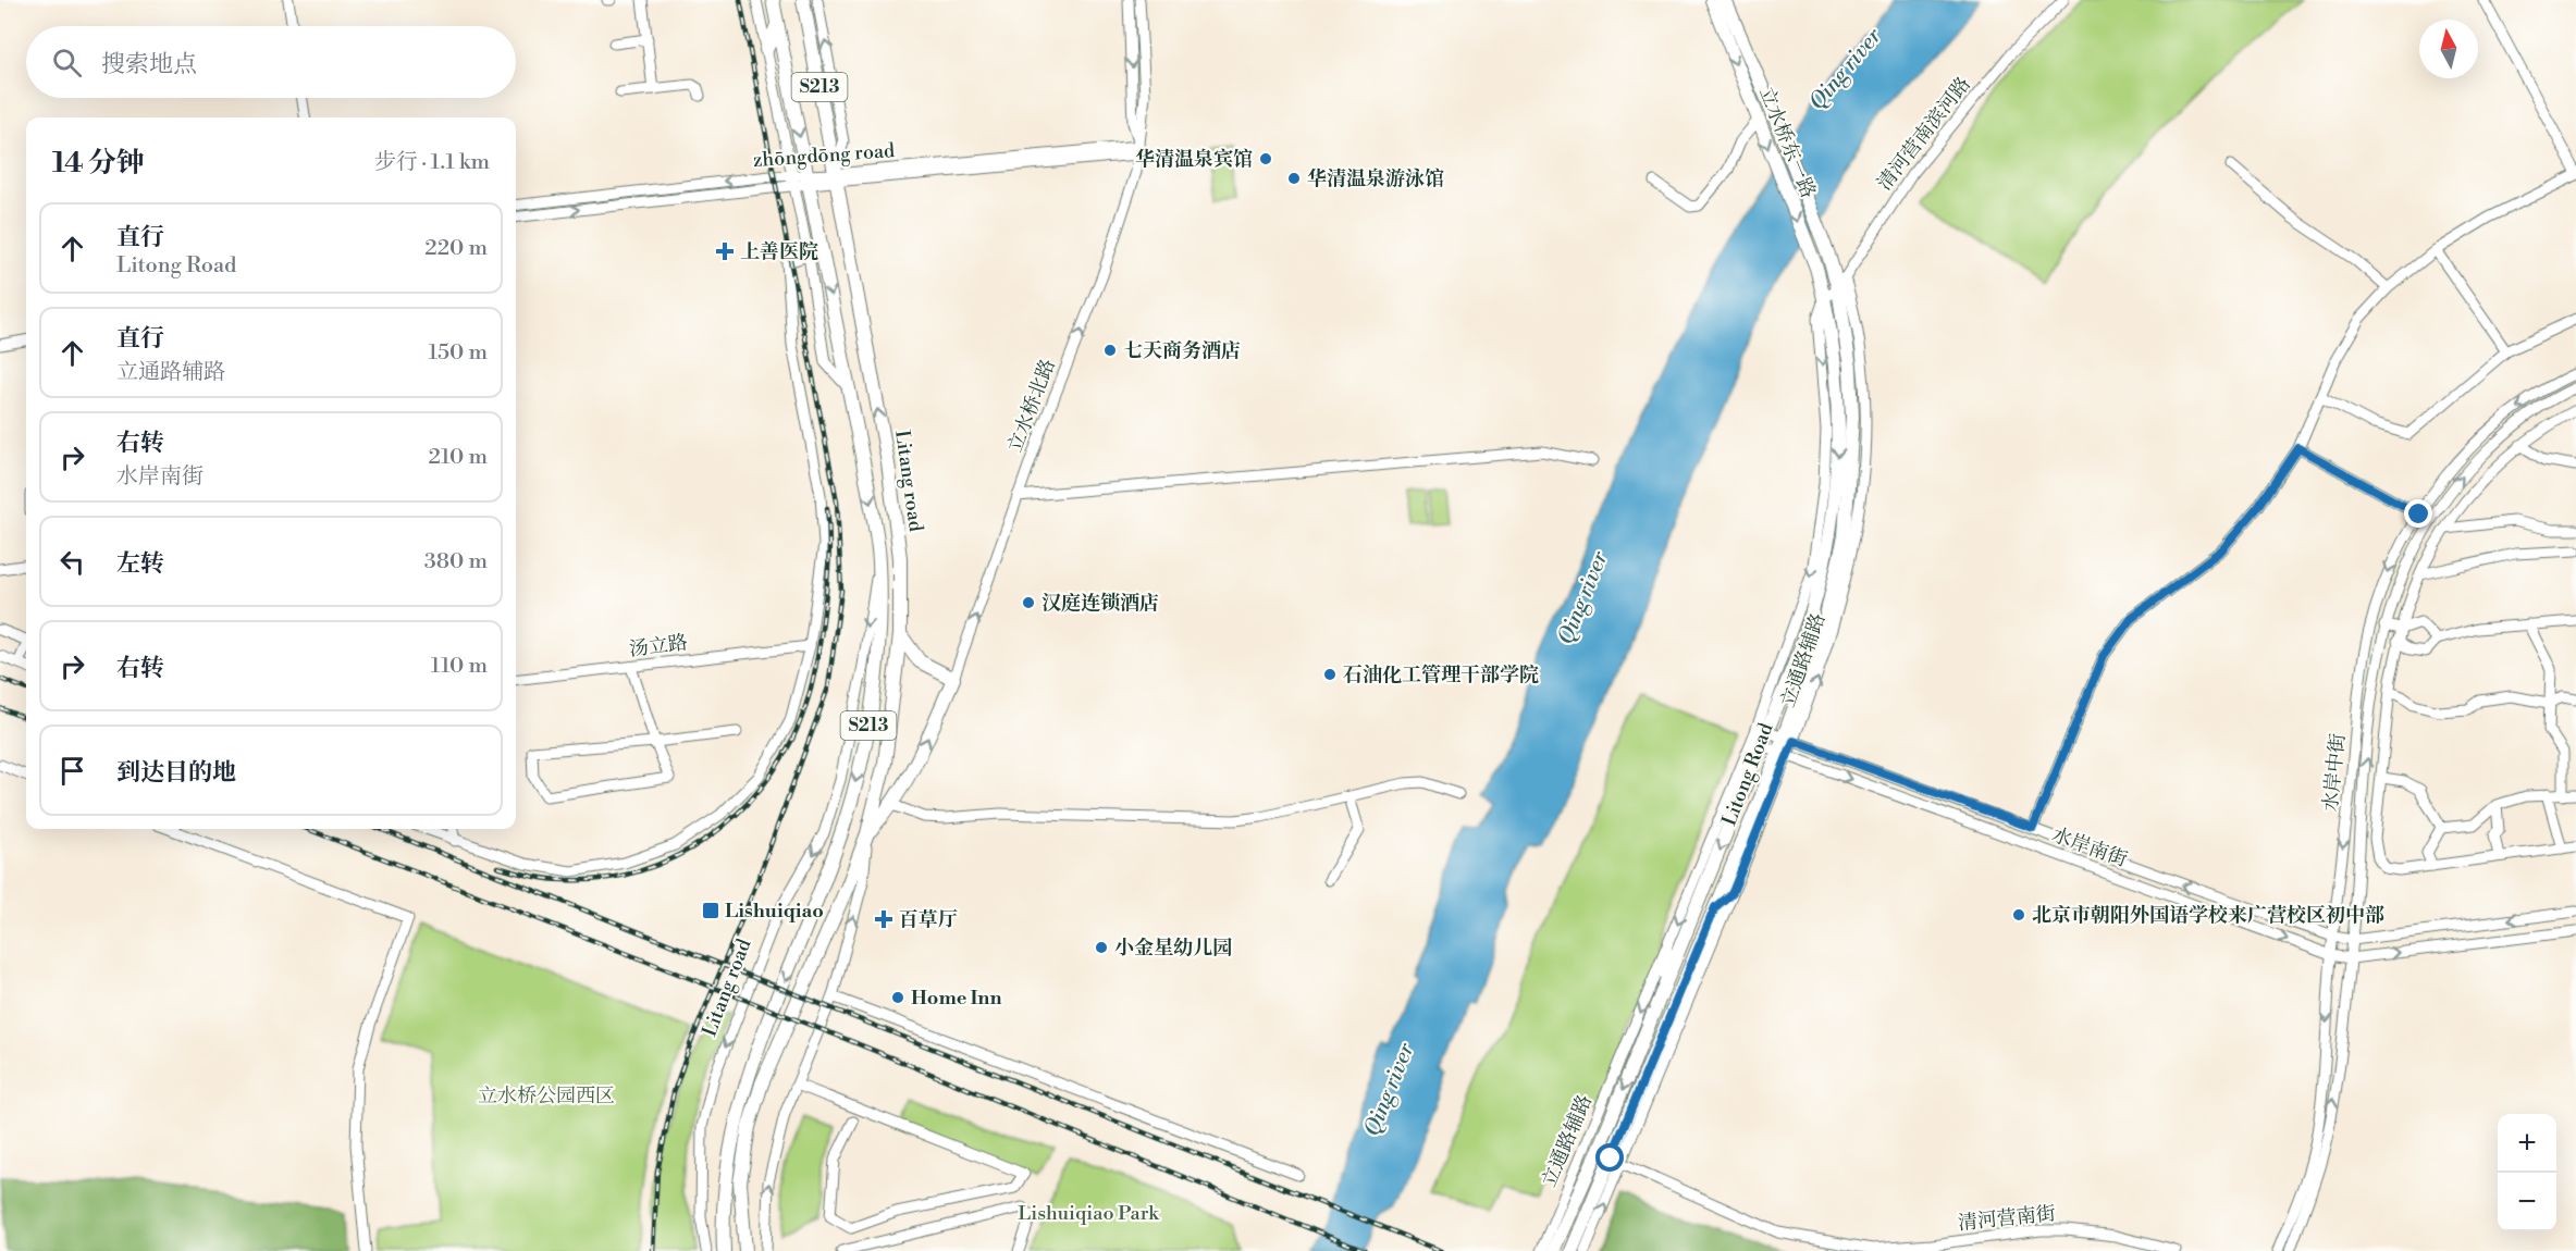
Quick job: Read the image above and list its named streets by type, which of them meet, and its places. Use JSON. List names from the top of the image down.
{
  "streets": {
    "main road": [
      "S213",
      "立水桥东一路",
      "Litang road",
      "Litong Road"
    ],
    "street": [
      "清河营南滨河路",
      "zhōngdōng road",
      "立水桥北路",
      "汤立路",
      "立通路辅路",
      "水岸中街",
      "水岸南街",
      "清河营南街"
    ]
  },
  "crossings": [
    ["S213", "zhōngdōng road"],
    ["S213", "Litang road"],
    ["清河营南滨河路", "立水桥东一路"],
    ["清河营南滨河路", "立通路辅路"],
    ["清河营南滨河路", "Litong Road"],
    ["立水桥东一路", "立通路辅路"],
    ["立水桥东一路", "Litong Road"],
    ["zhōngdōng road", "立水桥北路"],
    ["zhōngdōng road", "Litang road"],
    ["立通路辅路", "Litong Road"],
    ["立通路辅路", "水岸南街"],
    ["水岸中街", "水岸南街"],
    ["Litong Road", "水岸南街"]
  ],
  "water": ["Qing river"],
  "parks": ["立水桥公园西区", "Lishuiqiao Park"],
  "places": {
    "other": [
      "华清温泉宾馆",
      "华清温泉游泳馆",
      "七天商务酒店",
      "汉庭连锁酒店",
      "石油化工管理干部学院",
      "北京市朝阳外国语学校来广营校区初中部",
      "小金星幼儿园",
      "Home Inn"
    ],
    "health": ["上善医院", "百草厅"],
    "transit": ["Lishuiqiao"]
  },
  "north": "top",
  "page": {
    "search": "搜索地点",
    "heading": ["14 分钟", "步行 · 1.1 km"],
    "list": [
      ["直行", "Litong Road", "220 m"],
      ["直行", "立通路辅路", "150 m"],
      ["右转", "水岸南街", "210 m"],
      ["左转", "380 m"],
      ["右转", "110 m"],
      "到达目的地"
    ],
    "map_buttons": ["+", "−"]
  }
}
